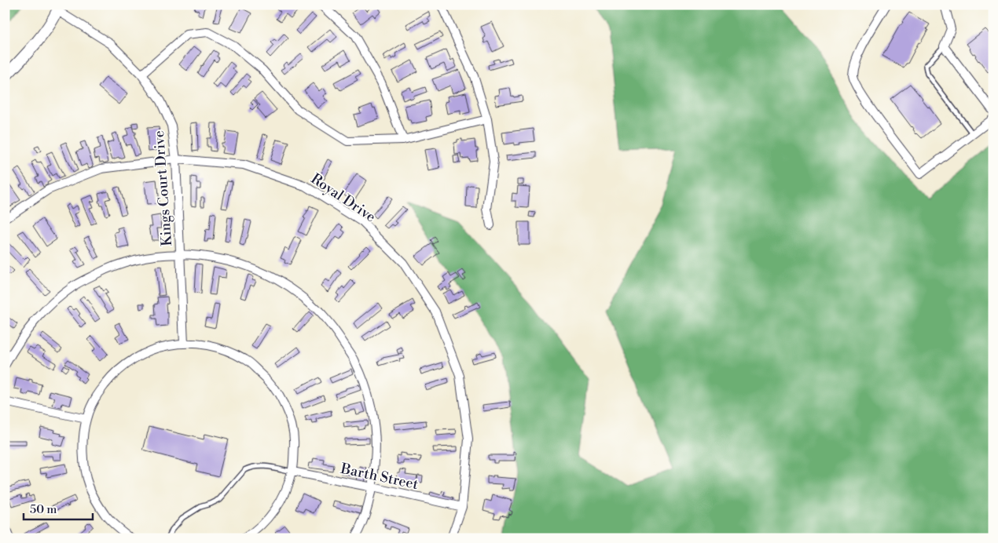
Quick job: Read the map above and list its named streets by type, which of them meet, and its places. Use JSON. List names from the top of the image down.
{
  "streets": {
    "street": ["Kings Court Drive", "Royal Drive", "Barth Street"]
  },
  "crossings": [
    ["Kings Court Drive", "Royal Drive"],
    ["Royal Drive", "Barth Street"]
  ],
  "scale_bar": "50 m"
}
